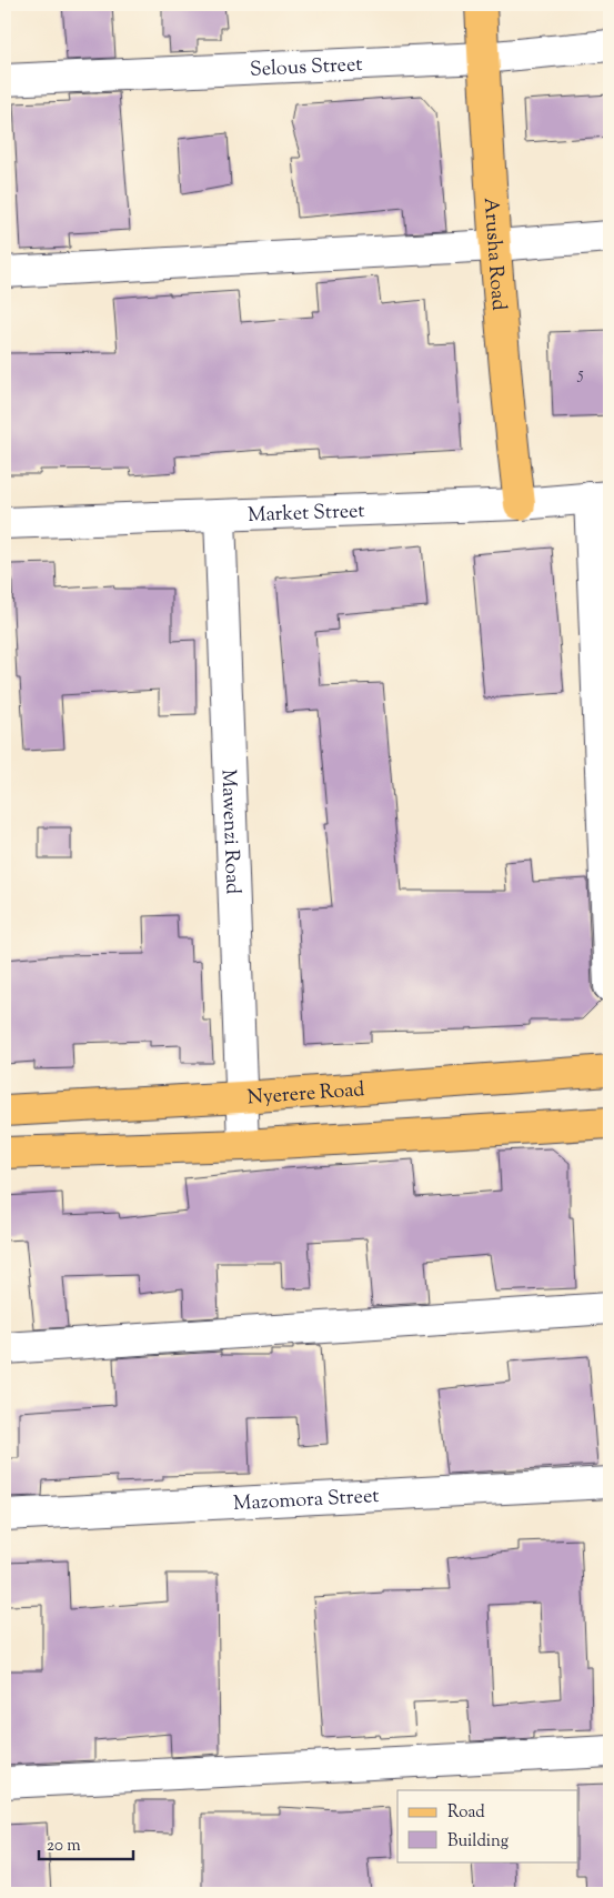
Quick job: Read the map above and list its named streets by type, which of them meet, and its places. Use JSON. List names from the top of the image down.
{
  "streets": {
    "main road": ["Arusha Road", "Nyerere Road"],
    "street": [
      "Selous Street",
      "Market Street",
      "Mawenzi Road",
      "Mazomora Street"
    ]
  },
  "crossings": [
    ["Selous Street", "Arusha Road"],
    ["Arusha Road", "Market Street"],
    ["Market Street", "Mawenzi Road"],
    ["Mawenzi Road", "Nyerere Road"]
  ],
  "house_numbers": ["5"],
  "legend": ["Road", "Building"],
  "scale_bar": "20 m"
}
